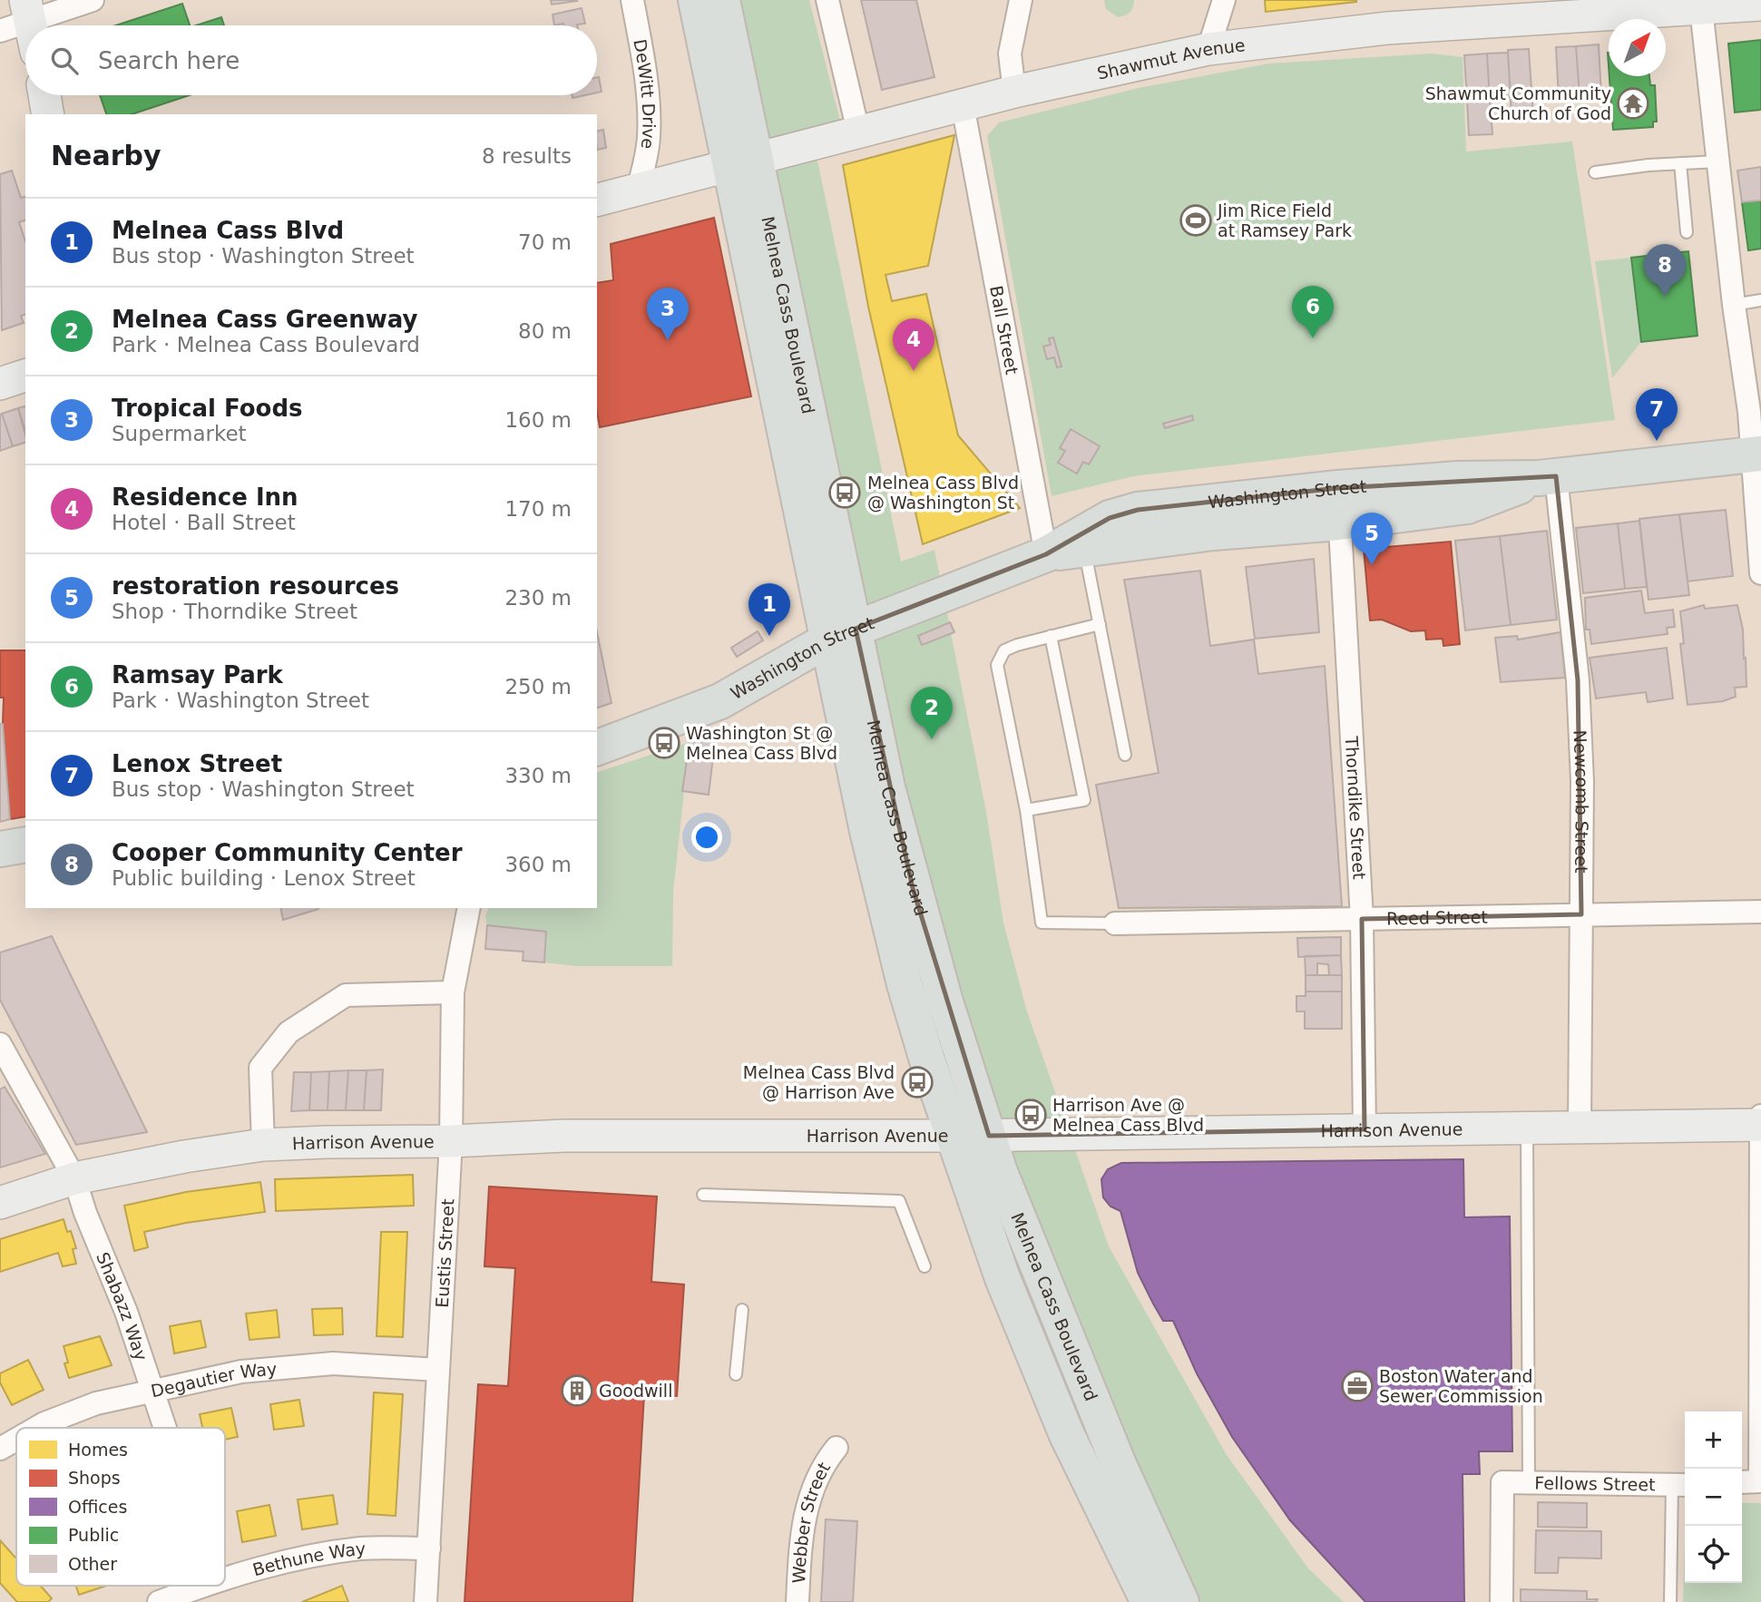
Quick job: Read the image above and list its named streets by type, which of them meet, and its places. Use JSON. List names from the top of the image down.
{
  "streets": {
    "main road": [
      "Shawmut Avenue",
      "Melnea Cass Boulevard",
      "Washington Street",
      "Harrison Avenue"
    ],
    "street": [
      "DeWitt Drive",
      "Ball Street",
      "Newcomb Street",
      "Thorndike Street",
      "Reed Street",
      "Eustis Street",
      "Shabazz Way",
      "Degautier Way",
      "Fellows Street",
      "Webber Street",
      "Bethune Way"
    ]
  },
  "crossings": [
    ["Shawmut Avenue", "DeWitt Drive"],
    ["Shawmut Avenue", "Melnea Cass Boulevard"],
    ["Shawmut Avenue", "Ball Street"],
    ["Melnea Cass Boulevard", "Washington Street"],
    ["Melnea Cass Boulevard", "Harrison Avenue"],
    ["Ball Street", "Washington Street"],
    ["Washington Street", "Newcomb Street"],
    ["Washington Street", "Thorndike Street"],
    ["Newcomb Street", "Reed Street"],
    ["Newcomb Street", "Harrison Avenue"],
    ["Thorndike Street", "Reed Street"],
    ["Thorndike Street", "Harrison Avenue"],
    ["Harrison Avenue", "Eustis Street"],
    ["Harrison Avenue", "Shabazz Way"],
    ["Eustis Street", "Degautier Way"],
    ["Eustis Street", "Bethune Way"],
    ["Shabazz Way", "Degautier Way"]
  ],
  "places": {
    "temple": ["Shawmut Community Church of God"],
    "sports": ["Jim Rice Field at Ramsey Park"],
    "bus stop": [
      "Melnea Cass Blvd @ Washington St",
      "Washington St @ Melnea Cass Blvd",
      "Melnea Cass Blvd @ Harrison Ave",
      "Harrison Ave @ Melnea Cass Blvd"
    ],
    "office": ["Boston Water and Sewer Commission"],
    "building": ["Goodwill"]
  },
  "legend": [
    "Homes",
    "Shops",
    "Offices",
    "Public",
    "Other"
  ],
  "north": "top right",
  "page": {
    "search": "Search here",
    "heading": ["Nearby", "8 results"],
    "list": [
      {
        "mark": "1",
        "name": "Melnea Cass Blvd",
        "note": "Bus stop · Washington Street",
        "value": "70 m"
      },
      {
        "mark": "2",
        "name": "Melnea Cass Greenway",
        "note": "Park · Melnea Cass Boulevard",
        "value": "80 m"
      },
      {
        "mark": "3",
        "name": "Tropical Foods",
        "note": "Supermarket",
        "value": "160 m"
      },
      {
        "mark": "4",
        "name": "Residence Inn",
        "note": "Hotel · Ball Street",
        "value": "170 m"
      },
      {
        "mark": "5",
        "name": "restoration resources",
        "note": "Shop · Thorndike Street",
        "value": "230 m"
      },
      {
        "mark": "6",
        "name": "Ramsay Park",
        "note": "Park · Washington Street",
        "value": "250 m"
      },
      {
        "mark": "7",
        "name": "Lenox Street",
        "note": "Bus stop · Washington Street",
        "value": "330 m"
      },
      {
        "mark": "8",
        "name": "Cooper Community Center",
        "note": "Public building · Lenox Street",
        "value": "360 m"
      }
    ],
    "pins": [
      "8",
      "6",
      "3",
      "4",
      "7",
      "5",
      "1",
      "2"
    ],
    "map_buttons": ["+", "−"]
  }
}
